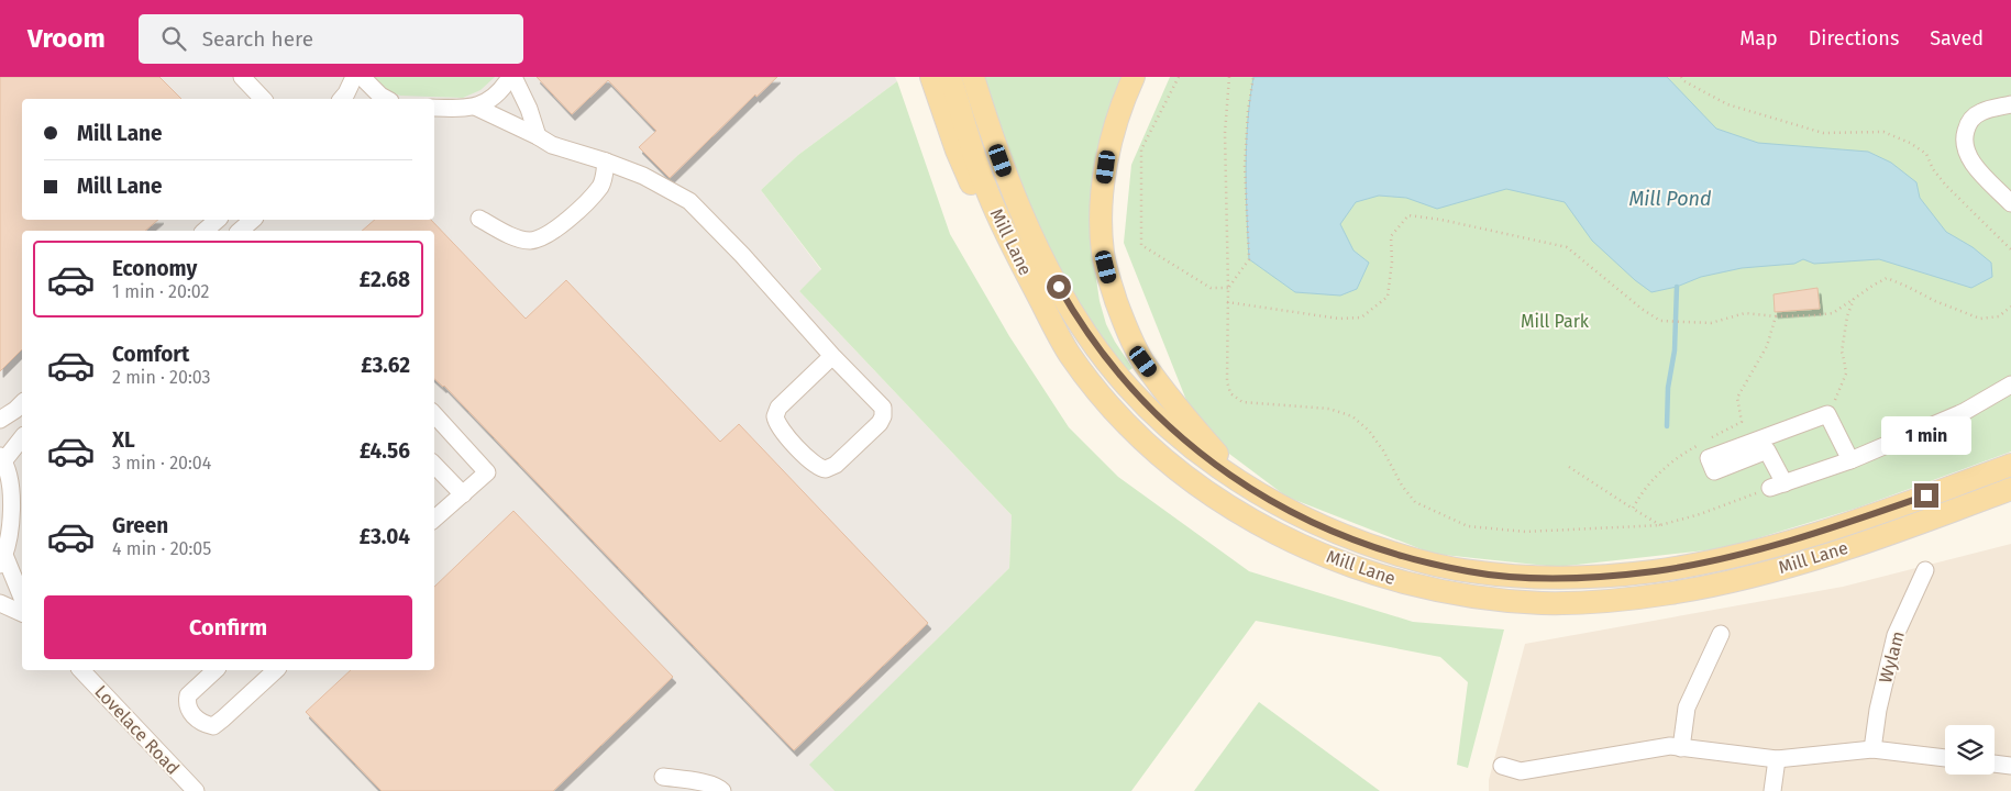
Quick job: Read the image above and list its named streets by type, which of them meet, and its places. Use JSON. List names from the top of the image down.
{
  "streets": {
    "main road": ["Mill Lane"],
    "street": ["Wylam", "Lovelace Road"]
  },
  "water": ["Mill Pond"],
  "parks": ["Mill Park"],
  "page": {
    "header": "Vroom",
    "search": "Search here",
    "nav": ["Map", "Directions", "Saved"],
    "banner": ["Mill Lane", "Mill Lane"],
    "list": [
      {
        "name": "Economy",
        "note": "1 min · 20:02",
        "value": "£2.68"
      },
      {
        "name": "Comfort",
        "note": "2 min · 20:03",
        "value": "£3.62"
      },
      {
        "name": "XL",
        "note": "3 min · 20:04",
        "value": "£4.56"
      },
      {
        "name": "Green",
        "note": "4 min · 20:05",
        "value": "£3.04"
      }
    ],
    "bubble": "1 min",
    "buttons": "Confirm"
  }
}
